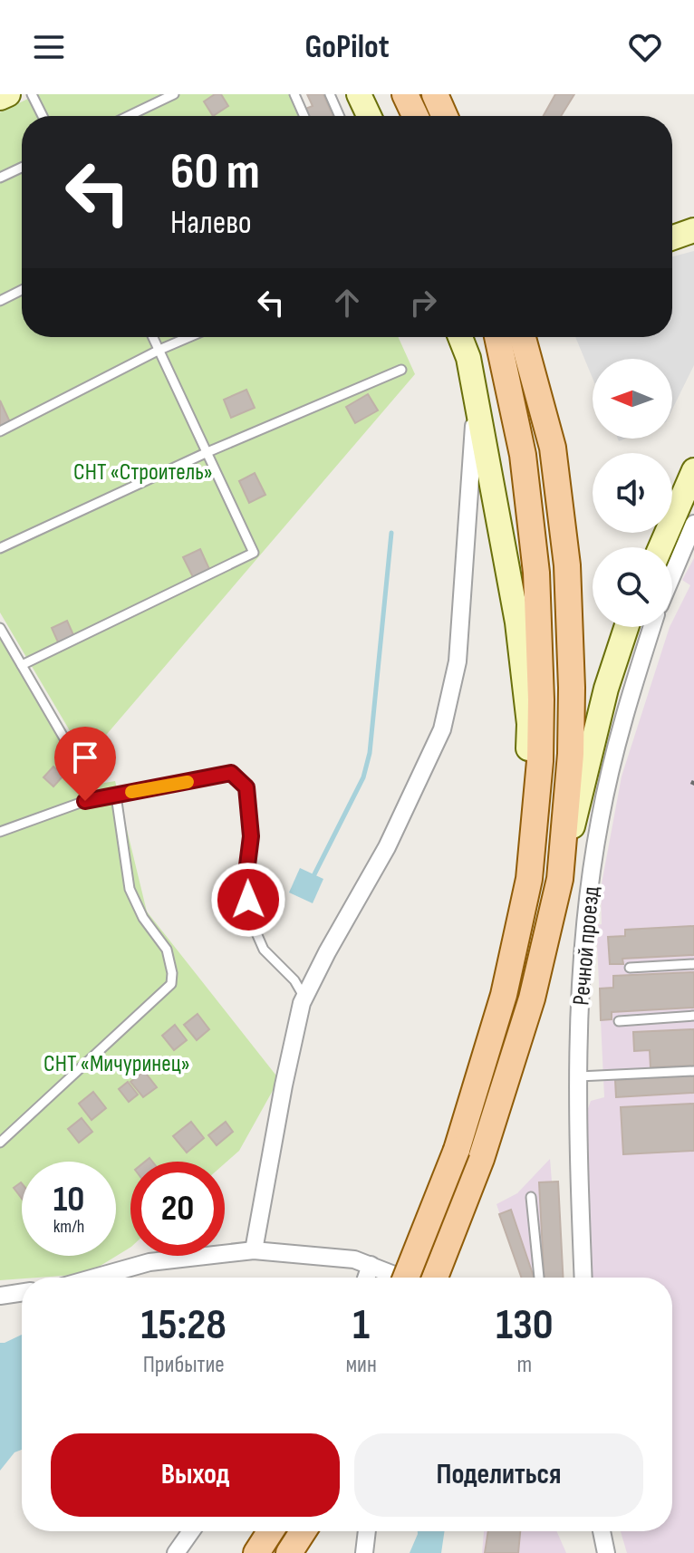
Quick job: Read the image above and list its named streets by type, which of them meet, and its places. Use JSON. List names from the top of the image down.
{
  "streets": {
    "street": ["Речной проезд"]
  },
  "parks": ["СНТ «Строитель»", "СНТ «Мичуринец»"],
  "north": "left",
  "page": {
    "header": "GoPilot",
    "turn": ["60 m", "Налево"],
    "speed": "10 km/h",
    "limit": "20",
    "eta": [
      "15:28",
      "Прибытие",
      "1",
      "мин",
      "130",
      "m"
    ],
    "buttons": ["Выход", "Поделиться"]
  }
}
